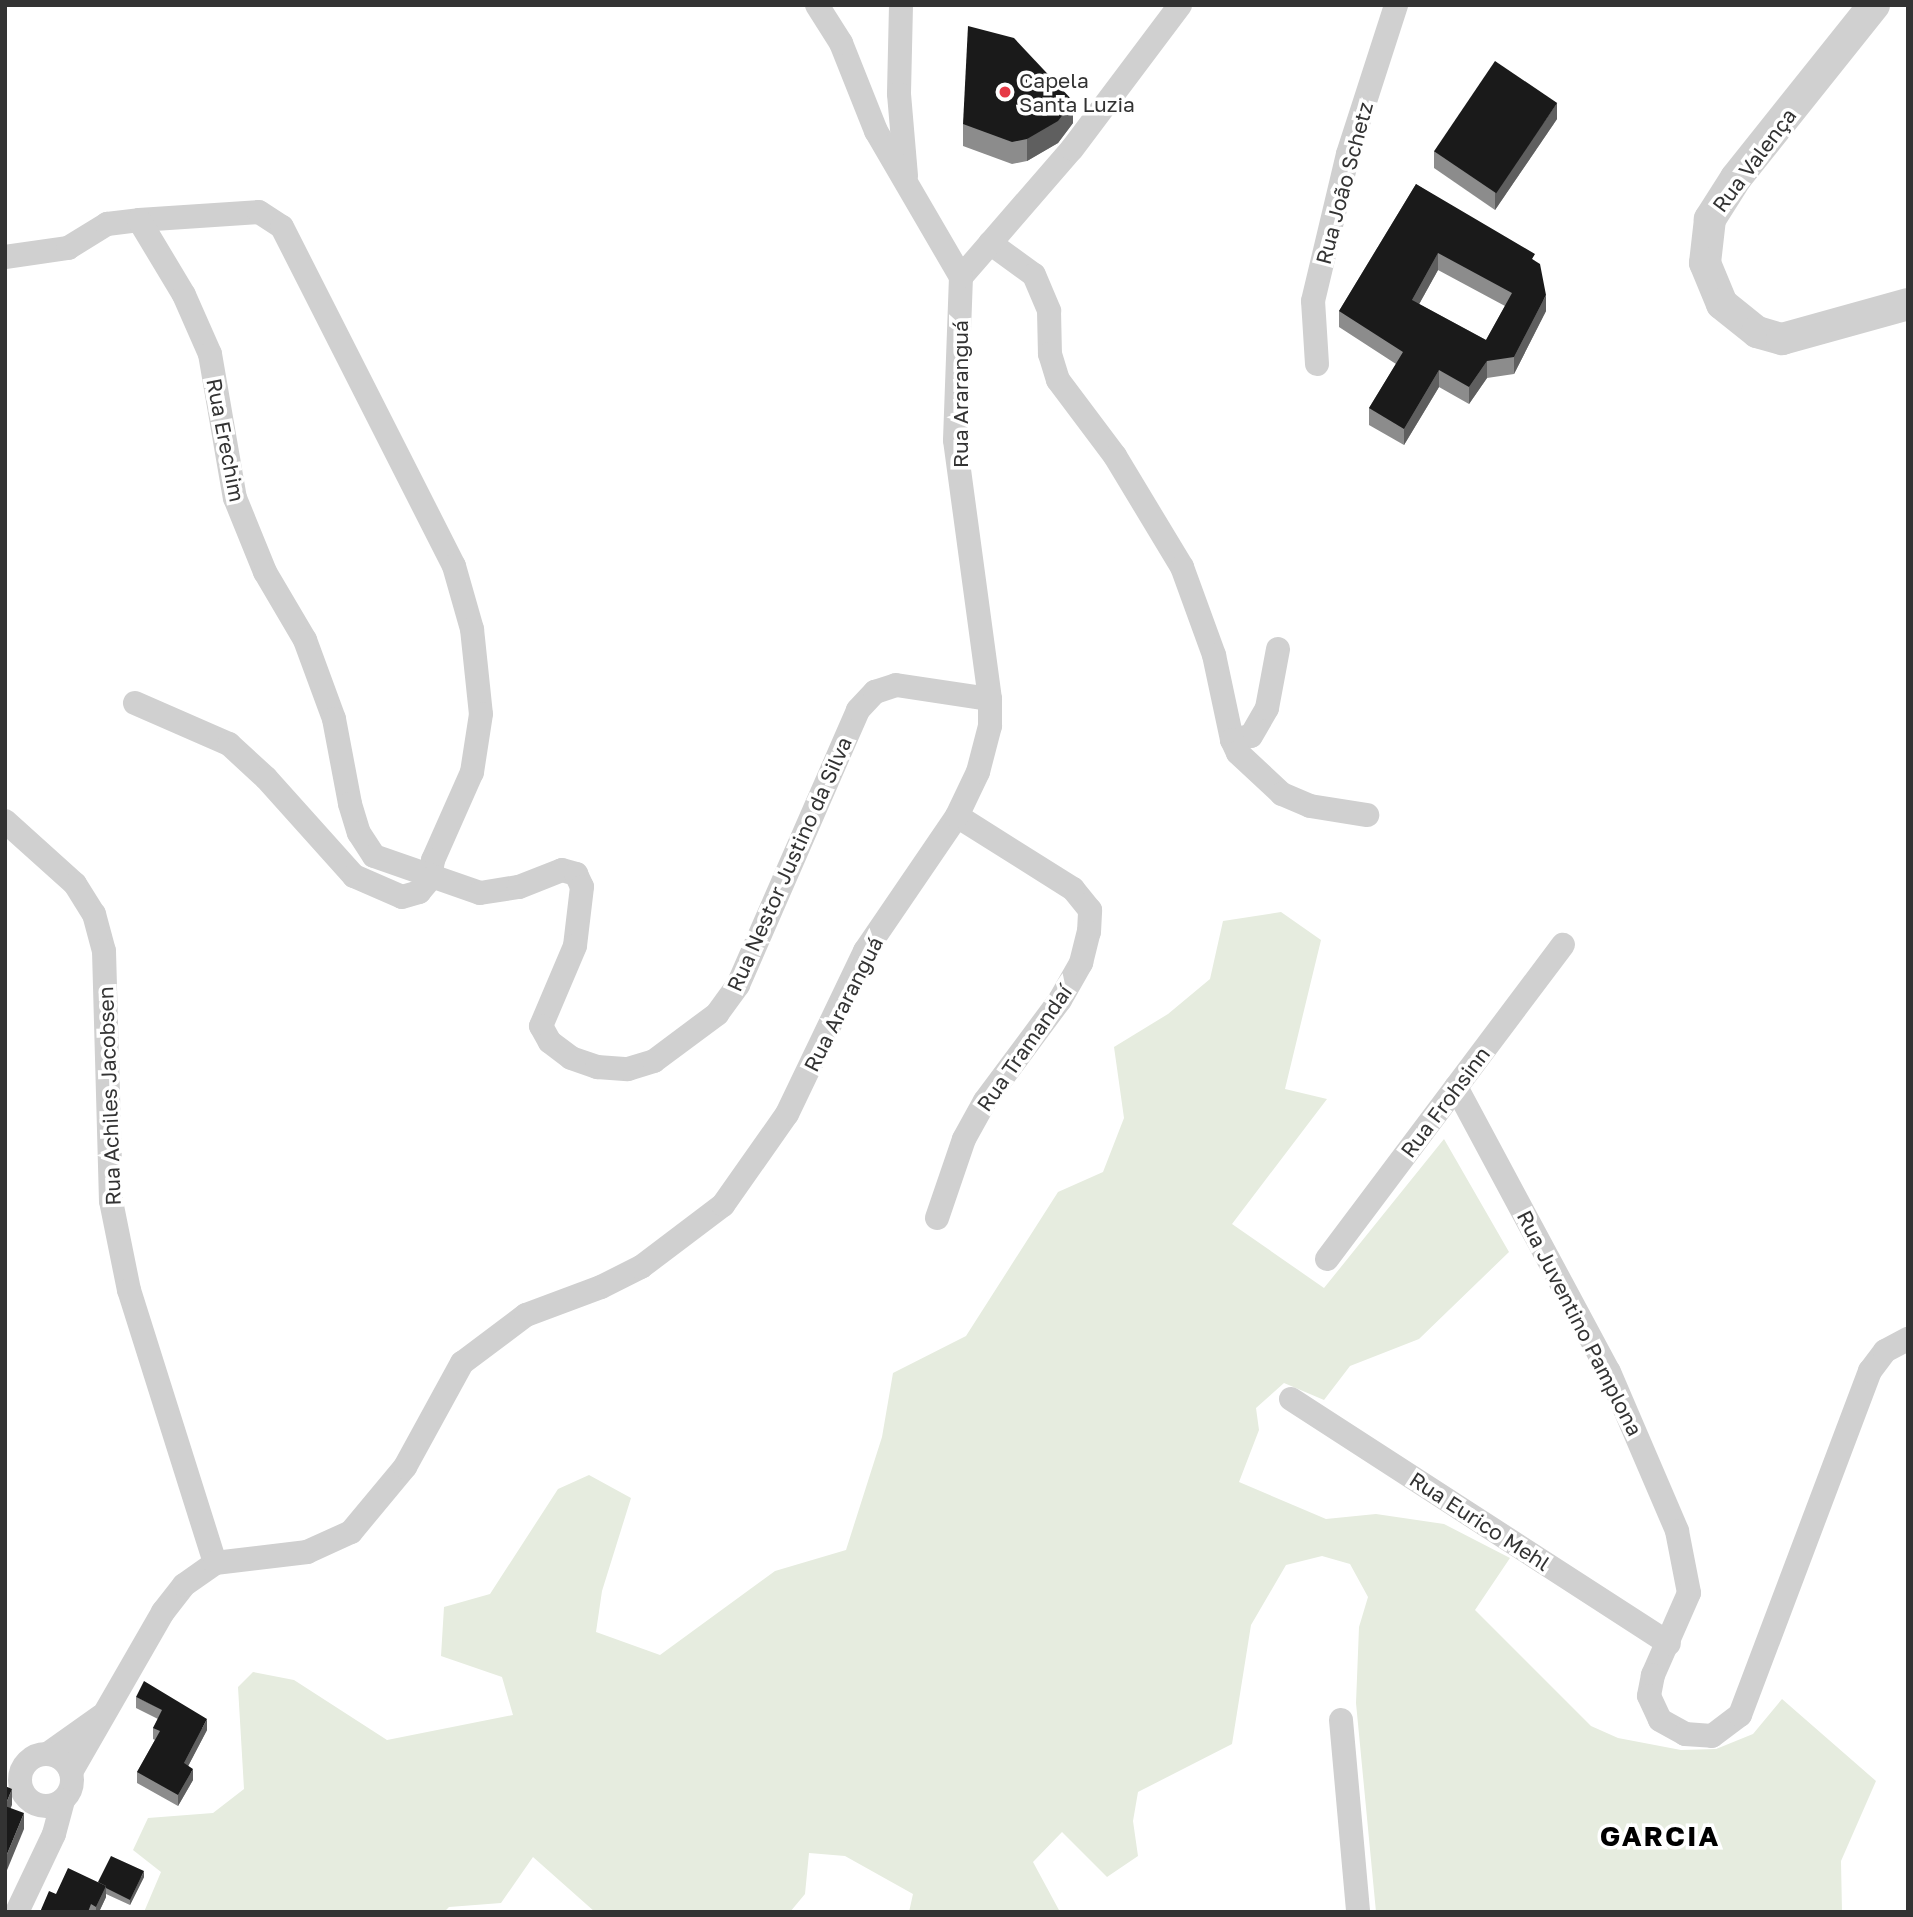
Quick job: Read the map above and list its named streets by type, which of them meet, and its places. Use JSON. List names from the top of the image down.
{
  "streets": {
    "street": [
      "Rua Valença",
      "Rua João Schetz",
      "Rua Araranguá",
      "Rua Erechim",
      "Rua Nestor Justino da Silva",
      "Rua Tramandaí",
      "Rua Achiles Jacobsen",
      "Rua Frohsinn",
      "Rua Juventino Pamplona",
      "Rua Eurico Mehl"
    ]
  },
  "crossings": [
    ["Rua Araranguá", "Rua Nestor Justino da Silva"],
    ["Rua Araranguá", "Rua Tramandaí"],
    ["Rua Araranguá", "Rua Achiles Jacobsen"],
    ["Rua Erechim", "Rua Nestor Justino da Silva"],
    ["Rua Frohsinn", "Rua Juventino Pamplona"],
    ["Rua Juventino Pamplona", "Rua Eurico Mehl"]
  ],
  "districts": ["GARCIA"],
  "places": ["Capela Santa Luzia"]
}
